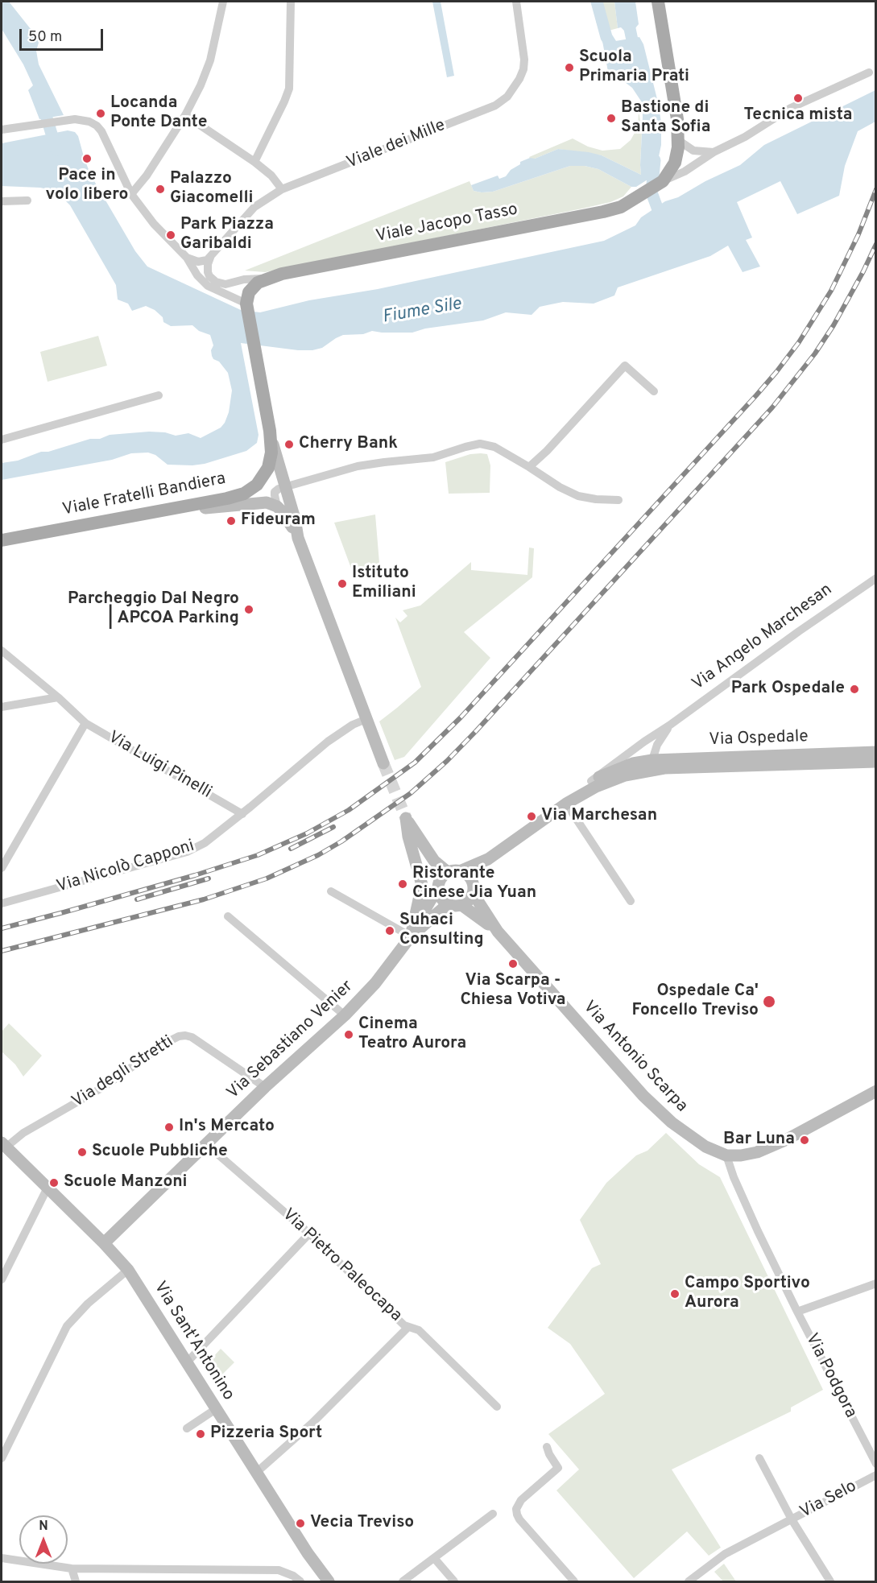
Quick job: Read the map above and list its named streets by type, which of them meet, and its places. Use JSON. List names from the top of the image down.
{
  "streets": {
    "main road": ["Viale Jacopo Tasso", "Viale Fratelli Bandiera"],
    "street": [
      "Viale dei Mille",
      "Via Angelo Marchesan",
      "Via Ospedale",
      "Via Luigi Pinelli",
      "Via Nicolò Capponi",
      "Via Sebastiano Venier",
      "Via Antonio Scarpa",
      "Via degli Stretti",
      "Via Pietro Paleocapa",
      "Via Sant'Antonino",
      "Via Podgora",
      "Via Selo"
    ]
  },
  "crossings": [
    ["Viale dei Mille", "Viale Jacopo Tasso"],
    ["Via Angelo Marchesan", "Via Ospedale"],
    ["Via Luigi Pinelli", "Via Nicolò Capponi"],
    ["Via Sebastiano Venier", "Via Antonio Scarpa"],
    ["Via Sebastiano Venier", "Via degli Stretti"],
    ["Via Sebastiano Venier", "Via Pietro Paleocapa"],
    ["Via Sebastiano Venier", "Via Sant'Antonino"],
    ["Via Antonio Scarpa", "Via Podgora"],
    ["Via degli Stretti", "Via Sant'Antonino"]
  ],
  "water": ["Fiume Sile"],
  "places": [
    "Scuola Primaria Prati",
    "Tecnica mista",
    "Locanda Ponte Dante",
    "Bastione di Santa Sofia",
    "Pace in volo libero",
    "Palazzo Giacomelli",
    "Park Piazza Garibaldi",
    "Cherry Bank",
    "Fideuram",
    "Istituto Emiliani",
    "Parcheggio Dal Negro | APCOA Parking",
    "Park Ospedale",
    "Via Marchesan",
    "Ristorante Cinese Jia Yuan",
    "Suhaci Consulting",
    "Via Scarpa - Chiesa Votiva",
    "Ospedale Ca' Foncello Treviso",
    "Cinema Teatro Aurora",
    "In's Mercato",
    "Bar Luna",
    "Scuole Pubbliche",
    "Scuole Manzoni",
    "Campo Sportivo Aurora",
    "Pizzeria Sport",
    "Vecia Treviso"
  ],
  "scale_bar": "50 m",
  "north": "top"
}
